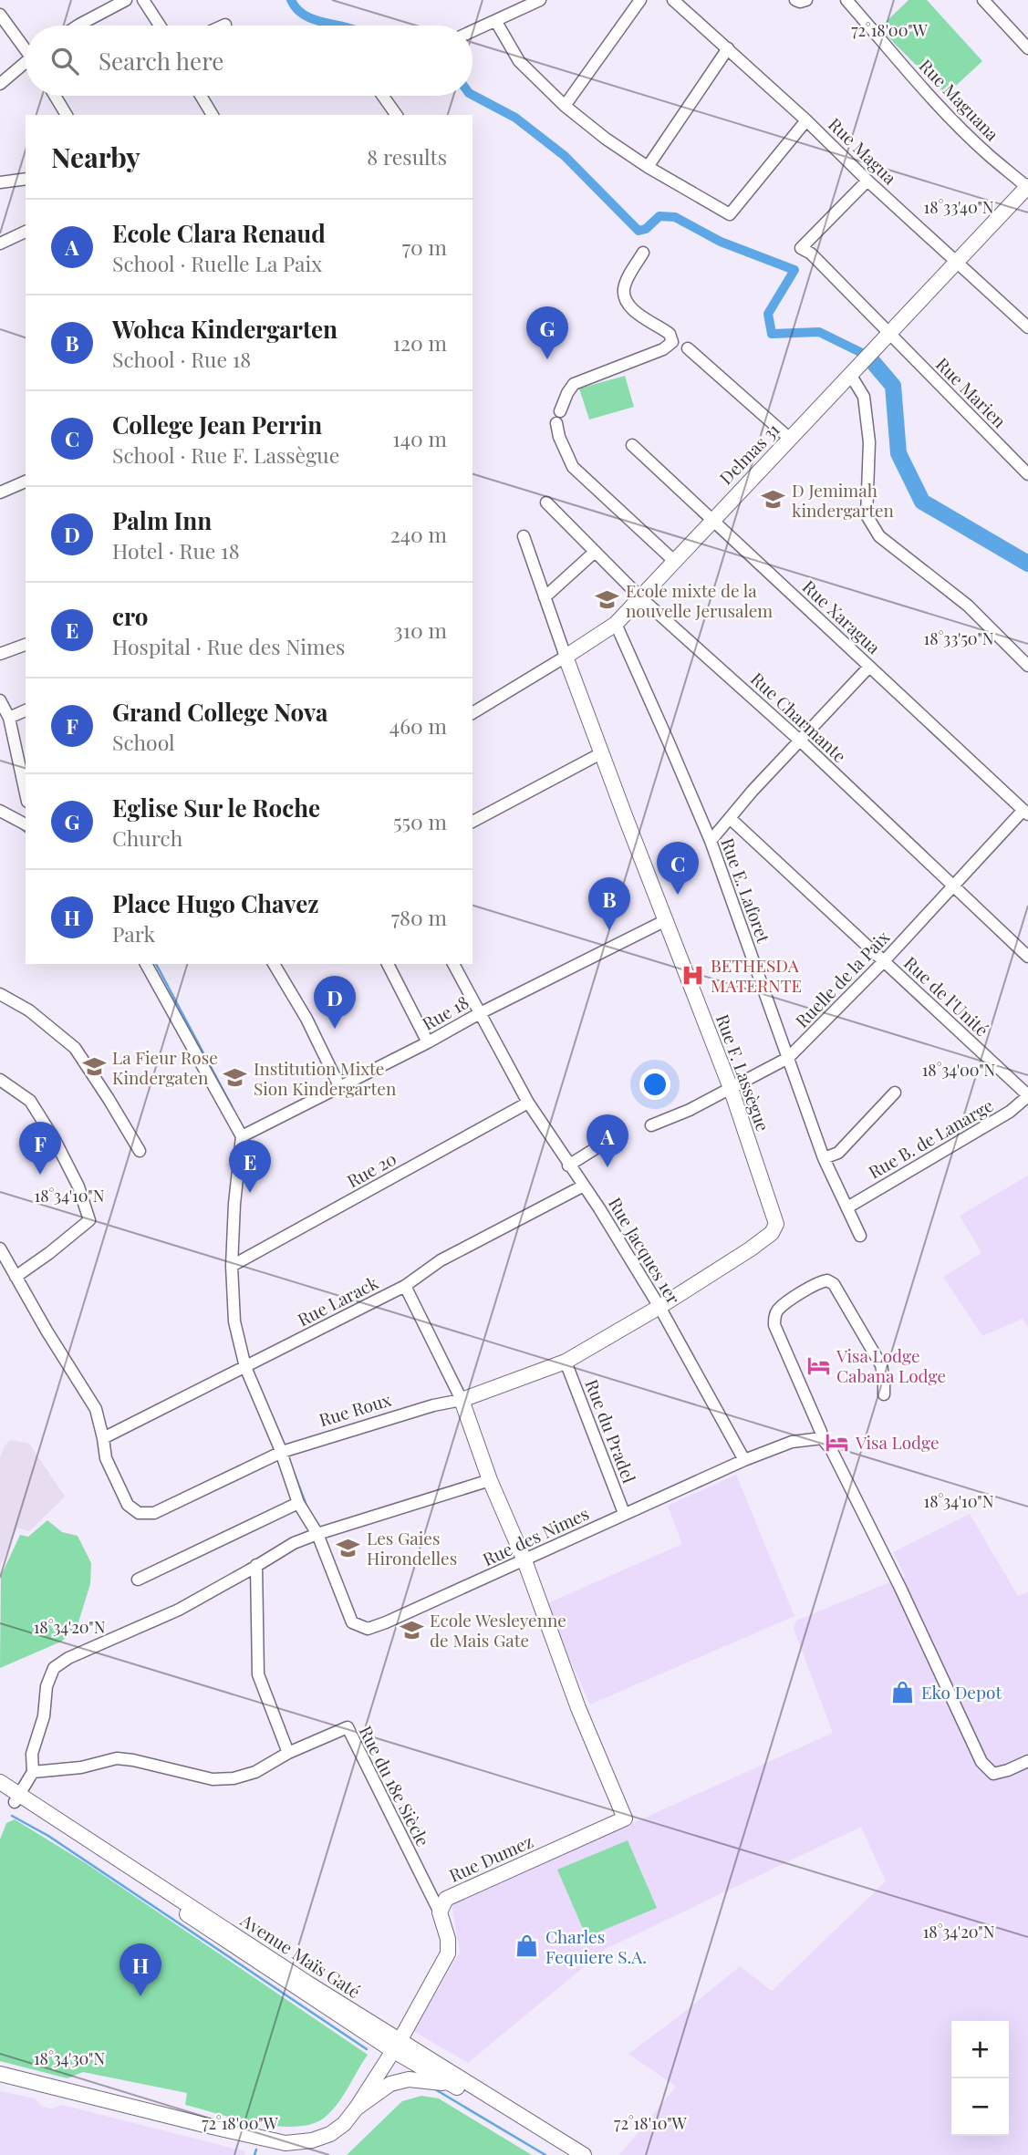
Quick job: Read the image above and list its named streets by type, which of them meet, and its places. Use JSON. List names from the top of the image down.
{
  "streets": {
    "street": [
      "Rue Maguana",
      "Rue Magua",
      "Rue Marien",
      "Delmas 31",
      "Rue Xaragua",
      "Rue Charmante",
      "Rue E. Laforet",
      "Ruelle de la Paix",
      "Rue de l'Unité",
      "Rue 18",
      "Rue F. Lassègue",
      "Rue B. de Lanarge",
      "Rue 20",
      "Rue Jacques 1er",
      "Rue Larack",
      "Rue Roux",
      "Rue du Pradel",
      "Rue des Nimes",
      "Rue du 18e Siècle",
      "Rue Dumez",
      "Avenue Maïs Gaté"
    ]
  },
  "crossings": [
    ["Rue Maguana", "Delmas 31"],
    ["Rue Magua", "Rue Marien"],
    ["Rue Magua", "Delmas 31"],
    ["Rue Marien", "Delmas 31"],
    ["Delmas 31", "Rue Xaragua"],
    ["Delmas 31", "Rue Charmante"],
    ["Delmas 31", "Rue E. Laforet"],
    ["Delmas 31", "Rue F. Lassègue"],
    ["Rue Xaragua", "Ruelle de la Paix"],
    ["Rue Charmante", "Ruelle de la Paix"],
    ["Rue E. Laforet", "Ruelle de la Paix"],
    ["Rue E. Laforet", "Rue B. de Lanarge"],
    ["Ruelle de la Paix", "Rue de l'Unité"],
    ["Ruelle de la Paix", "Rue F. Lassègue"],
    ["Rue de l'Unité", "Rue B. de Lanarge"],
    ["Rue 18", "Rue F. Lassègue"],
    ["Rue 18", "Rue Jacques 1er"],
    ["Rue 18", "Rue des Nimes"],
    ["Rue F. Lassègue", "Rue Jacques 1er"],
    ["Rue F. Lassègue", "Rue Roux"],
    ["Rue 20", "Rue Jacques 1er"],
    ["Rue 20", "Rue des Nimes"],
    ["Rue Jacques 1er", "Rue Larack"],
    ["Rue Jacques 1er", "Rue Roux"],
    ["Rue Jacques 1er", "Rue des Nimes"],
    ["Rue Larack", "Rue Roux"],
    ["Rue Larack", "Rue des Nimes"],
    ["Rue Roux", "Rue du Pradel"],
    ["Rue Roux", "Rue des Nimes"],
    ["Rue du Pradel", "Rue des Nimes"],
    ["Rue des Nimes", "Rue Dumez"],
    ["Rue du 18e Siècle", "Rue Dumez"]
  ],
  "places": {
    "school or university": [
      "D Jemimah kindergarten",
      "Ecole mixte de la nouvelle Jerusalem",
      "La Fieur Rose Kindergaten",
      "Institution Mixte Sion Kindergarten",
      "Les Gaies Hirondelles",
      "Ecole Wesleyenne de Mais Gate"
    ],
    "hospital": ["BETHESDA MATERNTE"],
    "hotel": ["Visa Lodge Cabana Lodge", "Visa Lodge"],
    "shop": ["Eko Depot", "Charles Fequiere S.A."]
  },
  "page": {
    "search": "Search here",
    "heading": ["Nearby", "8 results"],
    "list": [
      {
        "mark": "A",
        "name": "Ecole Clara Renaud",
        "note": "School · Ruelle La Paix",
        "value": "70 m"
      },
      {
        "mark": "B",
        "name": "Wohca Kindergarten",
        "note": "School · Rue 18",
        "value": "120 m"
      },
      {
        "mark": "C",
        "name": "College Jean Perrin",
        "note": "School · Rue F. Lassègue",
        "value": "140 m"
      },
      {
        "mark": "D",
        "name": "Palm Inn",
        "note": "Hotel · Rue 18",
        "value": "240 m"
      },
      {
        "mark": "E",
        "name": "cro",
        "note": "Hospital · Rue des Nimes",
        "value": "310 m"
      },
      {
        "mark": "F",
        "name": "Grand College Nova",
        "note": "School",
        "value": "460 m"
      },
      {
        "mark": "G",
        "name": "Eglise Sur le Roche",
        "note": "Church",
        "value": "550 m"
      },
      {
        "mark": "H",
        "name": "Place Hugo Chavez",
        "note": "Park",
        "value": "780 m"
      }
    ],
    "pins": [
      "G",
      "C",
      "B",
      "D",
      "A",
      "F",
      "E",
      "H"
    ],
    "map_buttons": ["+", "−"]
  },
  "coordinates": [
    "72°18'00\"W",
    "18°33'40\"N",
    "18°33'50\"N",
    "18°34'00\"N",
    "18°34'10\"N",
    "18°34'20\"N",
    "18°34'30\"N",
    "72°18'10\"W"
  ]
}
